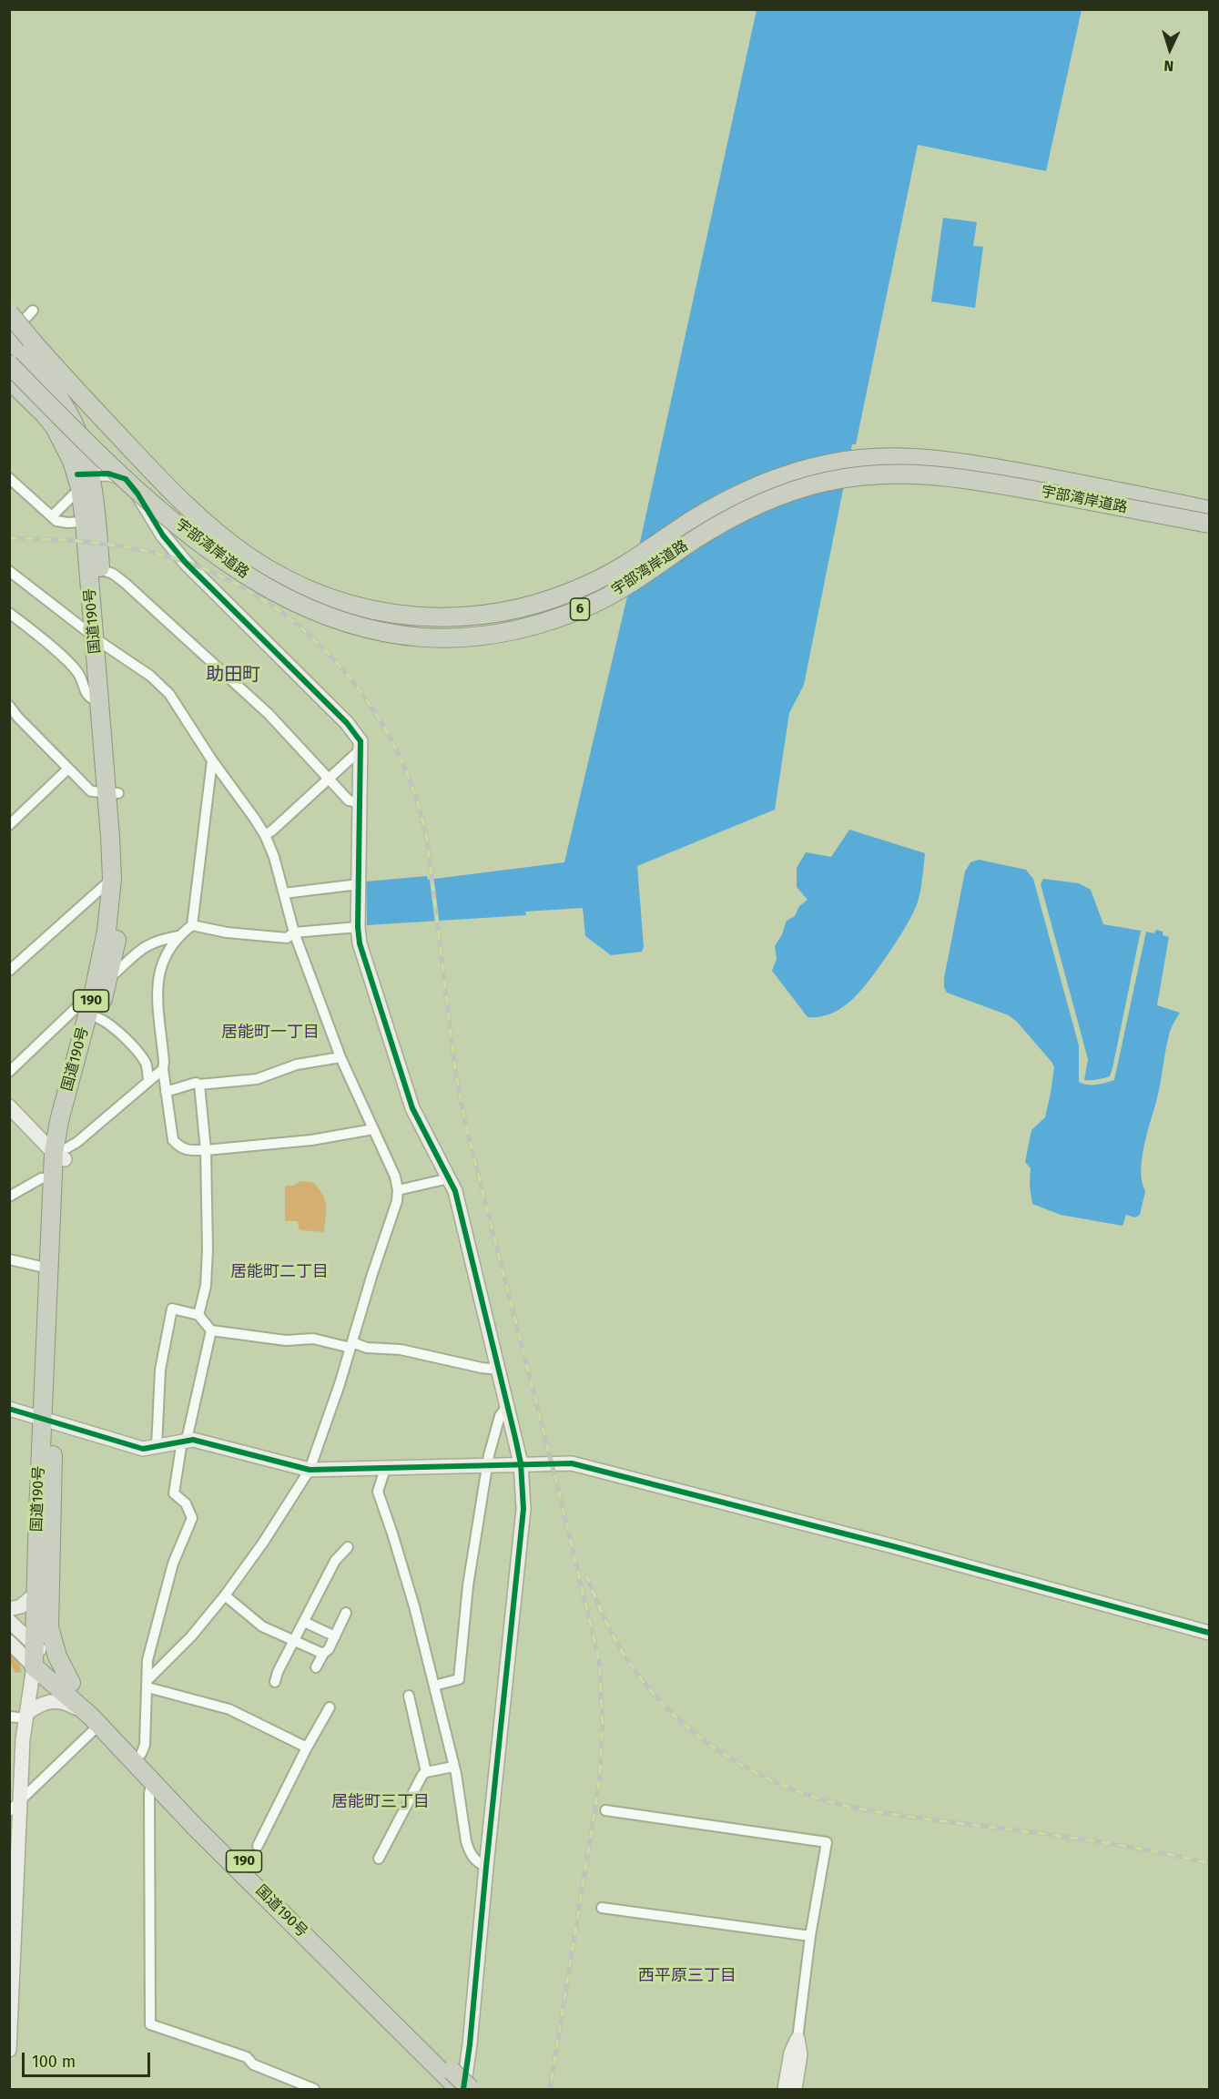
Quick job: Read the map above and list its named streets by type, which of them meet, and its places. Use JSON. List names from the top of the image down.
{
  "streets": {
    "highway": [
      "宇部湾岸道路",
      "6",
      "国道190号",
      "190"
    ]
  },
  "districts": [
    "助田町",
    "居能町一丁目",
    "居能町二丁目",
    "居能町三丁目",
    "西平原三丁目"
  ],
  "scale_bar": "100 m",
  "north": "bottom"
}
